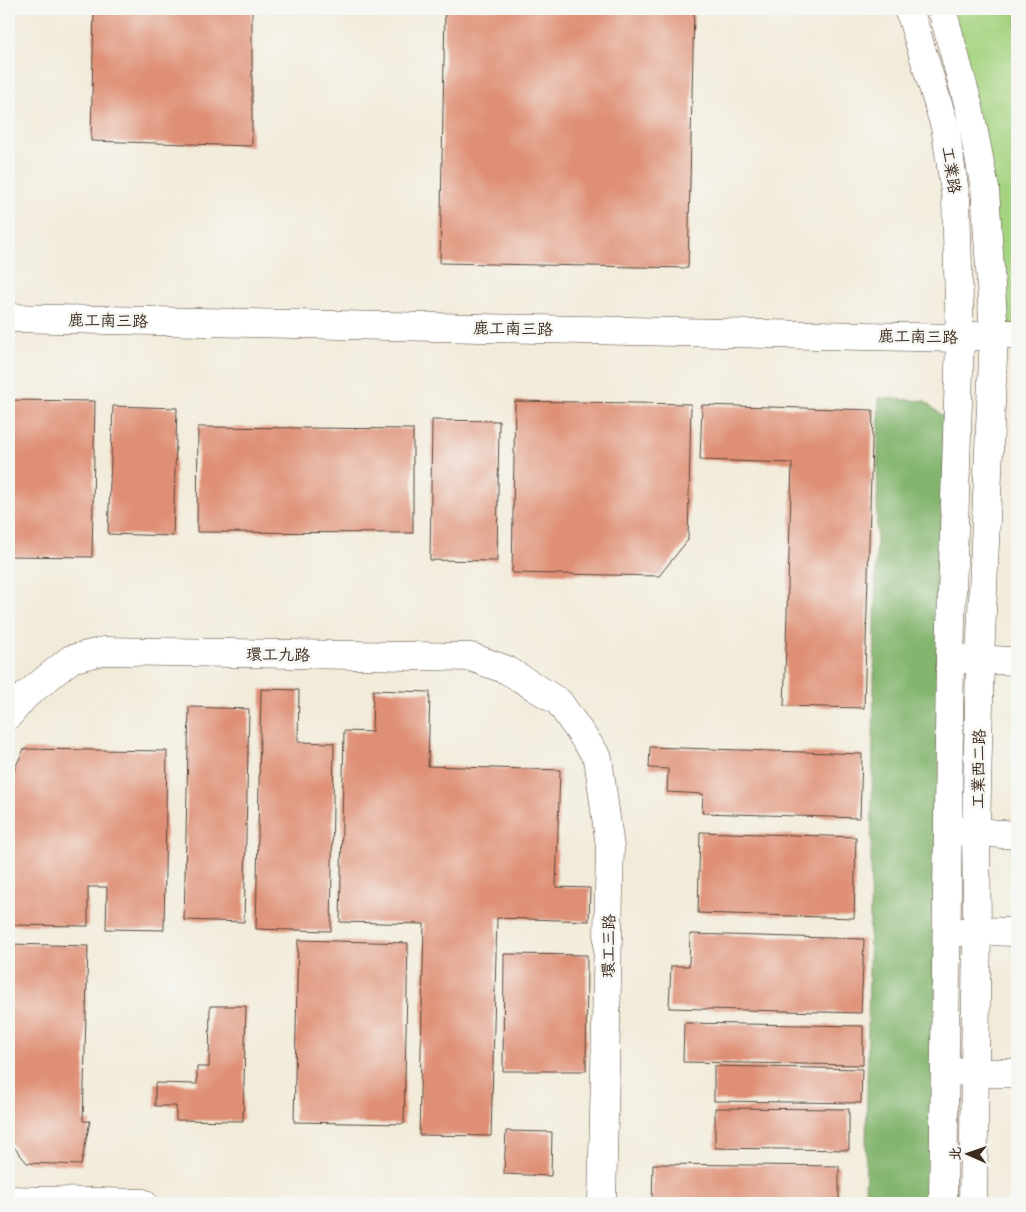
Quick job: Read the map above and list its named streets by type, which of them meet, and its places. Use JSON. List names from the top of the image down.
{
  "streets": {
    "street": [
      "工業路",
      "鹿工南三路",
      "環工九路",
      "工業西二路",
      "環工三路"
    ]
  },
  "crossings": [
    ["工業路", "鹿工南三路"],
    ["工業路", "工業西二路"],
    ["鹿工南三路", "工業西二路"],
    ["環工九路", "環工三路"]
  ],
  "north": "left"
}
